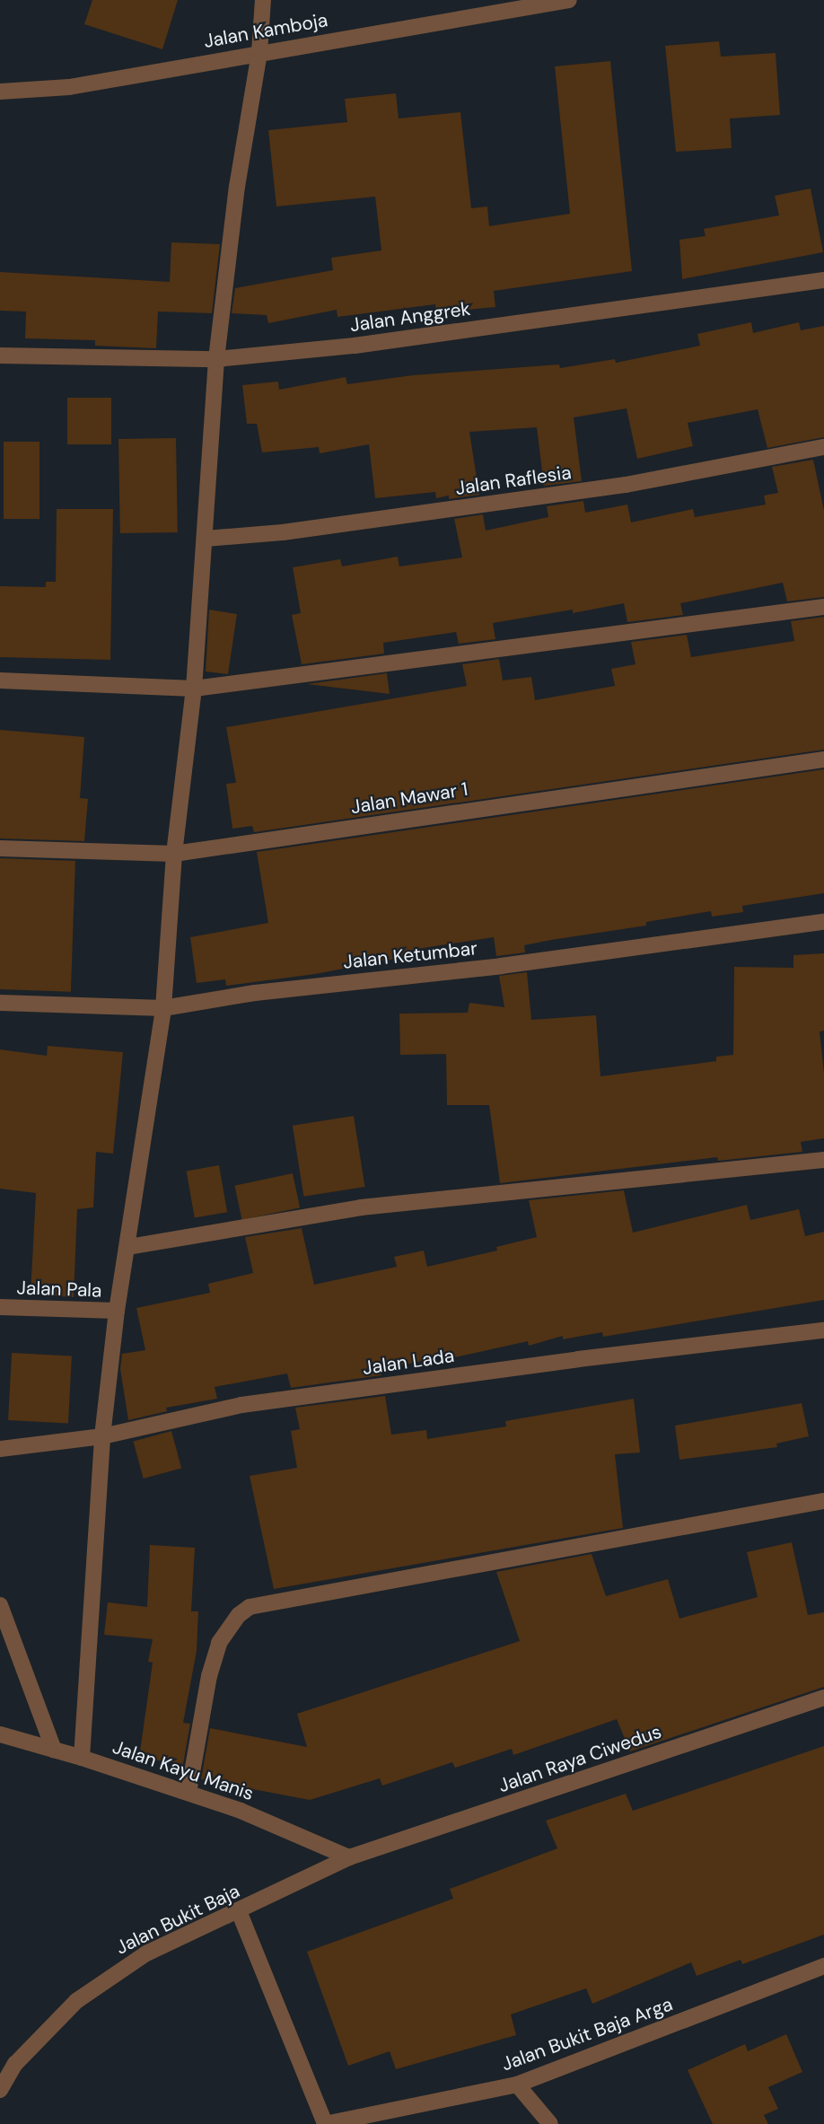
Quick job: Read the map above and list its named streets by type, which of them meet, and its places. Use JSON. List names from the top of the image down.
{
  "streets": {
    "street": [
      "Jalan Kamboja",
      "Jalan Anggrek",
      "Jalan Raflesia",
      "Jalan Mawar 1",
      "Jalan Ketumbar",
      "Jalan Pala",
      "Jalan Lada",
      "Jalan Raya Ciwedus",
      "Jalan Kayu Manis",
      "Jalan Bukit Baja",
      "Jalan Bukit Baja Arga"
    ]
  },
  "crossings": [
    ["Jalan Raya Ciwedus", "Jalan Kayu Manis"],
    ["Jalan Raya Ciwedus", "Jalan Bukit Baja"],
    ["Jalan Kayu Manis", "Jalan Bukit Baja"]
  ]
}
